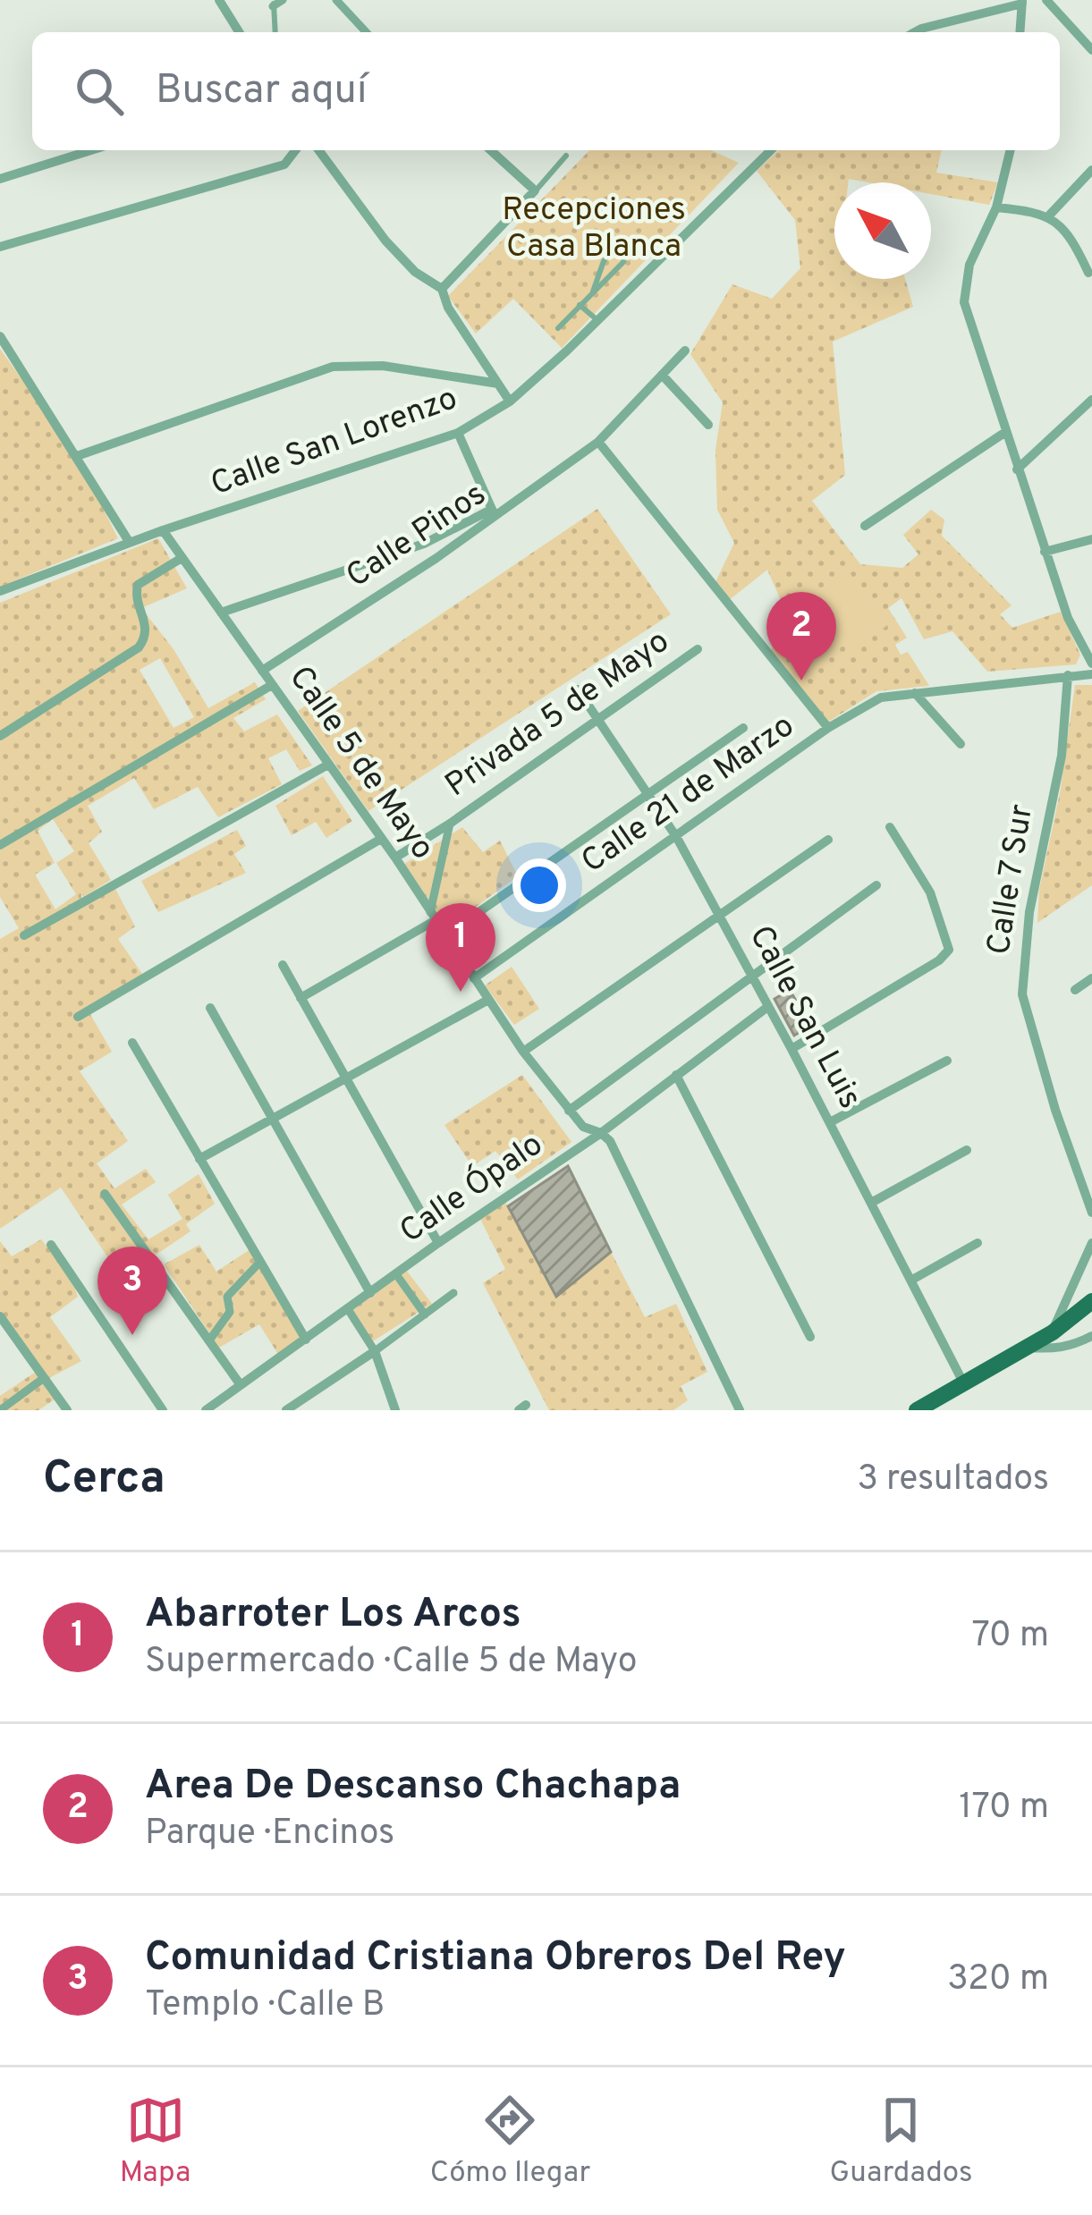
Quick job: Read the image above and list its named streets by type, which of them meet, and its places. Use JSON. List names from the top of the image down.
{
  "streets": {
    "street": [
      "Calle San Lorenzo",
      "Calle Pinos",
      "Privada 5 de Mayo",
      "Calle 5 de Mayo",
      "Calle 21 de Marzo",
      "Calle 7 Sur",
      "Calle San Luis",
      "Calle Ópalo"
    ]
  },
  "crossings": [
    ["Calle San Lorenzo", "Calle 5 de Mayo"],
    ["Calle Pinos", "Calle 5 de Mayo"],
    ["Privada 5 de Mayo", "Calle 5 de Mayo"],
    ["Privada 5 de Mayo", "Calle San Luis"],
    ["Calle 5 de Mayo", "Calle 21 de Marzo"],
    ["Calle 5 de Mayo", "Calle Ópalo"],
    ["Calle 21 de Marzo", "Calle 7 Sur"],
    ["Calle 21 de Marzo", "Calle San Luis"],
    ["Calle San Luis", "Calle Ópalo"]
  ],
  "parks": ["Recepciones Casa Blanca"],
  "north": "top left",
  "page": {
    "search": "Buscar aquí",
    "pins": ["2", "1", "3"],
    "heading": ["Cerca", "3 resultados"],
    "list": [
      {
        "mark": "1",
        "name": "Abarroter Los Arcos",
        "note": "Supermercado · Calle 5 de Mayo",
        "value": "70 m"
      },
      {
        "mark": "2",
        "name": "Area De Descanso Chachapa",
        "note": "Parque · Encinos",
        "value": "170 m"
      },
      {
        "mark": "3",
        "name": "Comunidad Cristiana Obreros Del Rey",
        "note": "Templo · Calle B",
        "value": "320 m"
      }
    ],
    "nav": ["Mapa", "Cómo llegar", "Guardados"]
  }
}
